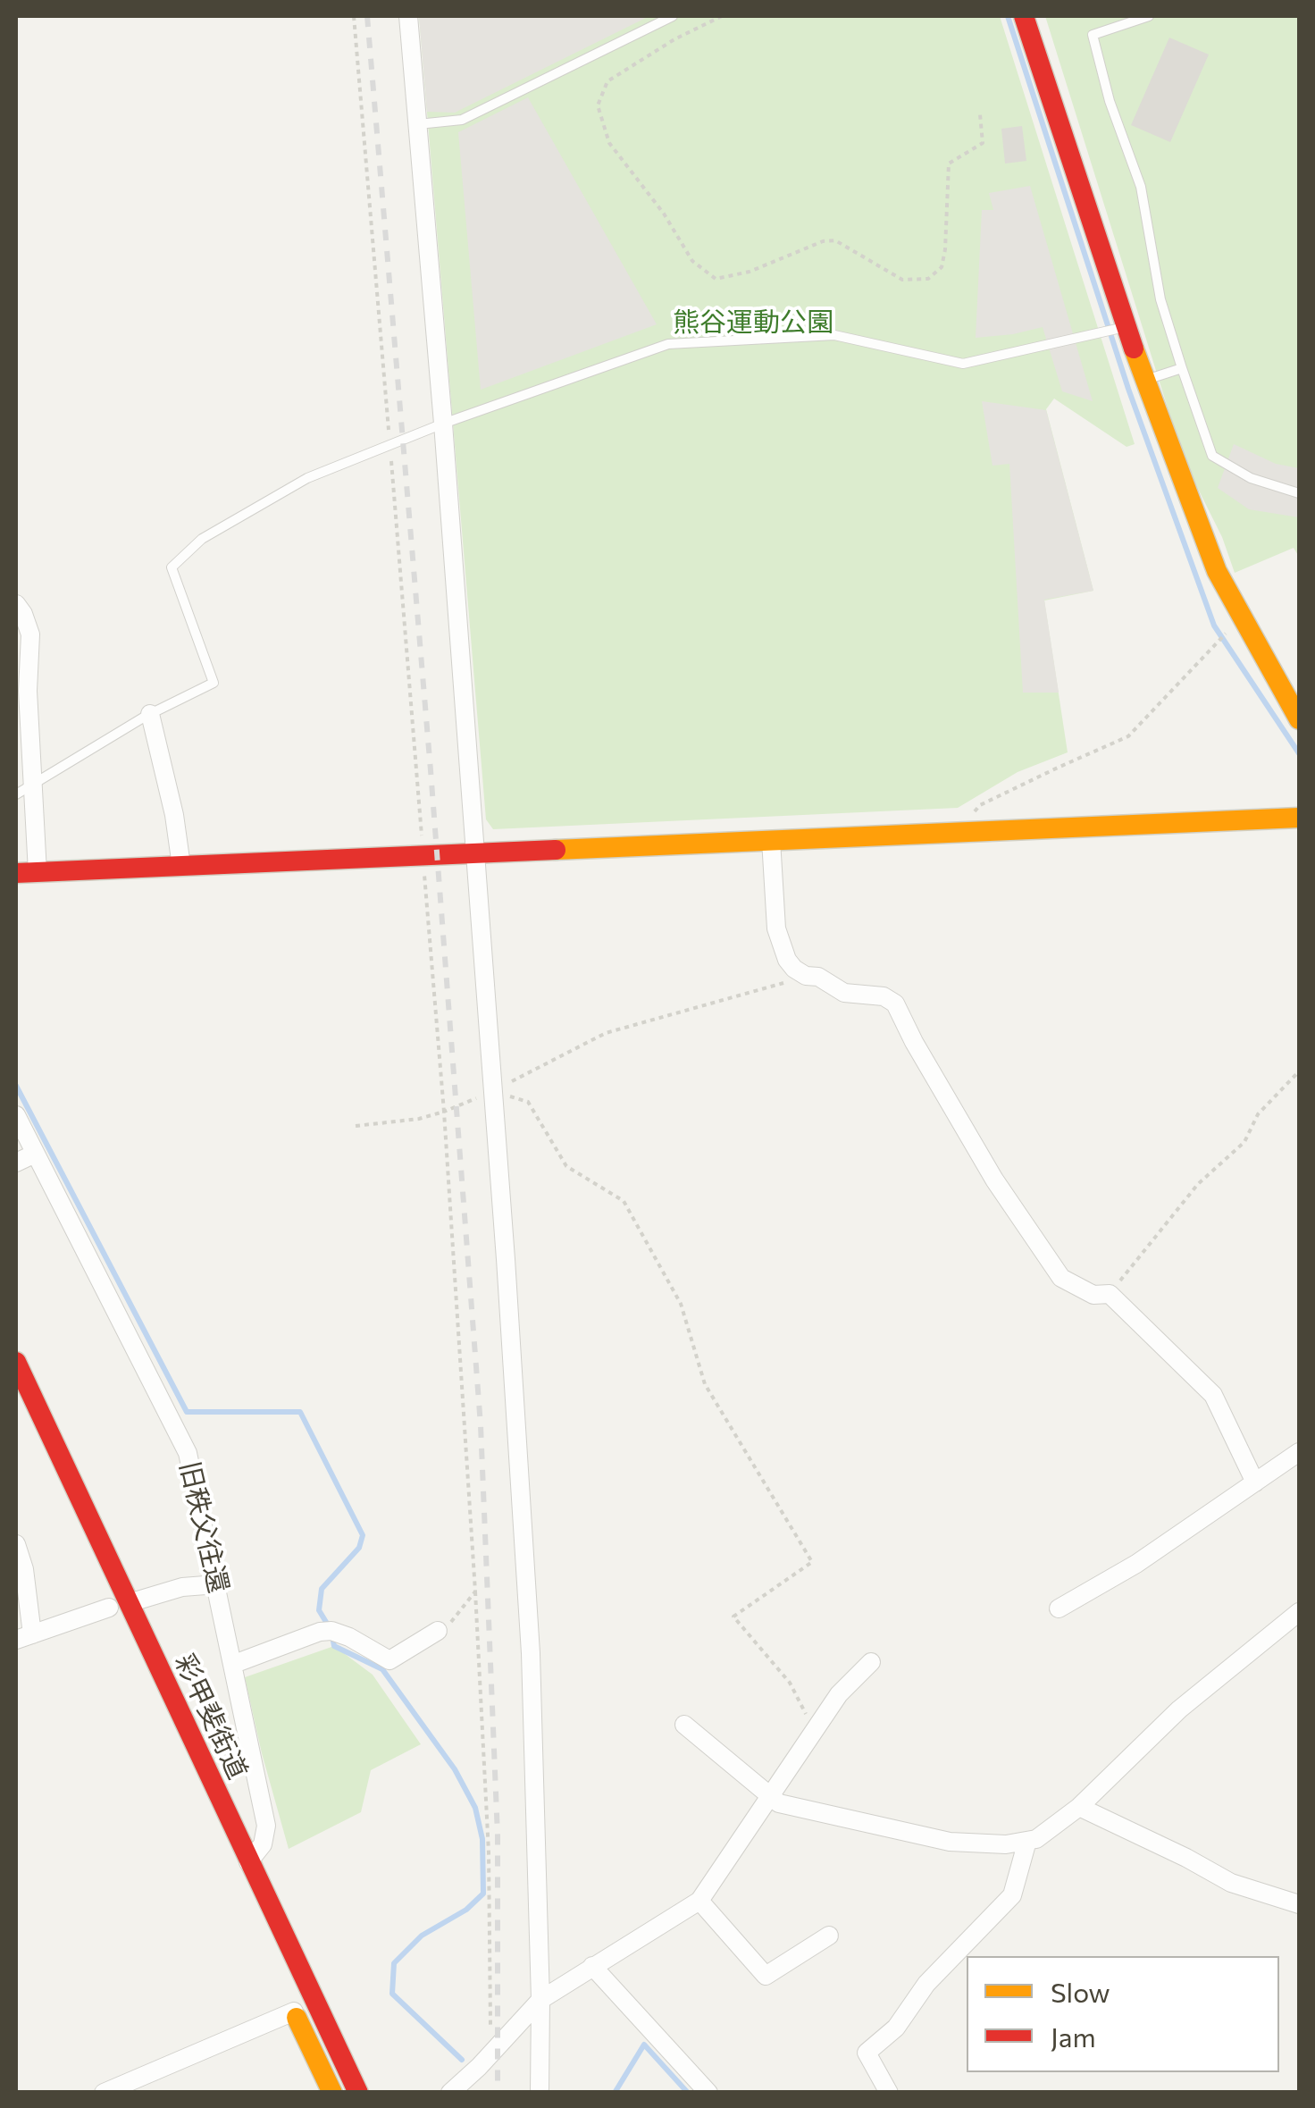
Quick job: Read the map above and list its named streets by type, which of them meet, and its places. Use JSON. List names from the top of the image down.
{
  "streets": {
    "main road": ["彩甲斐街道"],
    "street": ["旧秩父往還"]
  },
  "crossings": [
    ["旧秩父往還", "彩甲斐街道"]
  ],
  "parks": ["熊谷運動公園"],
  "legend": ["Slow", "Jam"]
}
